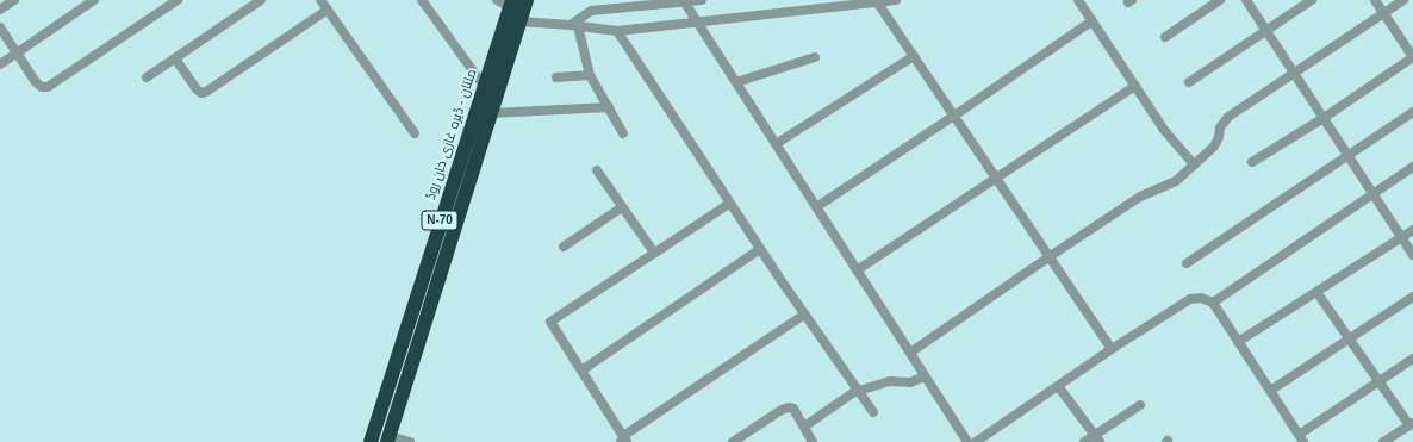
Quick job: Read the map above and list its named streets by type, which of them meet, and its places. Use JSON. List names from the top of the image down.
{
  "streets": {
    "highway": ["ملتان - ڈیرہ غازی خان روڈ", "N-70"]
  }
}
